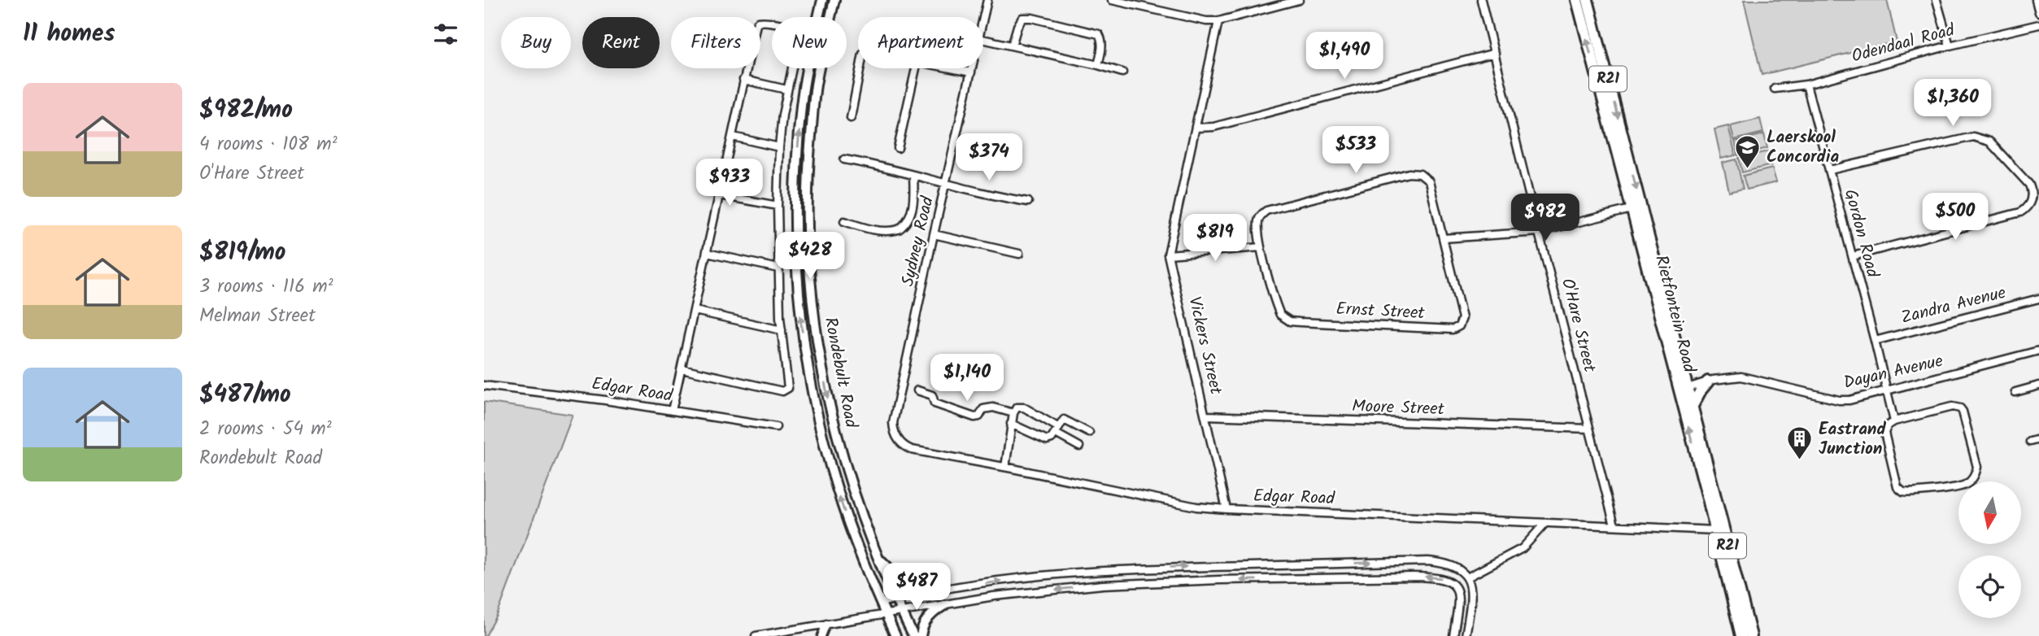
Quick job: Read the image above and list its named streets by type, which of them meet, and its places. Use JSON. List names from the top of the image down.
{
  "streets": {
    "main road": ["R21", "Rietfontein Road", "Rondebult Road"],
    "street": [
      "Odendaal Road",
      "Gordon Road",
      "Sydney Road",
      "Zandra Avenue",
      "Ernst Street",
      "O'Hare Street",
      "Vickers Street",
      "Dayan Avenue",
      "Edgar Road",
      "Moore Street"
    ]
  },
  "crossings": [
    ["Odendaal Road", "Gordon Road"],
    ["Gordon Road", "Zandra Avenue"],
    ["Gordon Road", "Dayan Avenue"],
    ["Sydney Road", "Edgar Road"],
    ["Rietfontein Road", "Dayan Avenue"],
    ["Rietfontein Road", "Edgar Road"],
    ["O'Hare Street", "Edgar Road"],
    ["O'Hare Street", "Moore Street"],
    ["Vickers Street", "Edgar Road"],
    ["Vickers Street", "Moore Street"]
  ],
  "places": {
    "school or university": ["Laerskool Concordia"],
    "building": ["Eastrand Junction"]
  },
  "north": "bottom",
  "page": {
    "heading": "11 homes",
    "chip": [
      "Buy",
      "Rent",
      "Filters",
      "New",
      "Apartment"
    ],
    "price": [
      "$1,490",
      "$1,360",
      "$533",
      "$374",
      "$933",
      "$500",
      "$982",
      "$819",
      "$428",
      "$1,140",
      "$487"
    ],
    "list": [
      {
        "name": "$982/mo",
        "note": "4 rooms · 108 m² · O'Hare Street"
      },
      {
        "name": "$819/mo",
        "note": "3 rooms · 116 m² · Melman Street"
      },
      {
        "name": "$487/mo",
        "note": "2 rooms · 54 m² · Rondebult Road"
      }
    ]
  }
}
